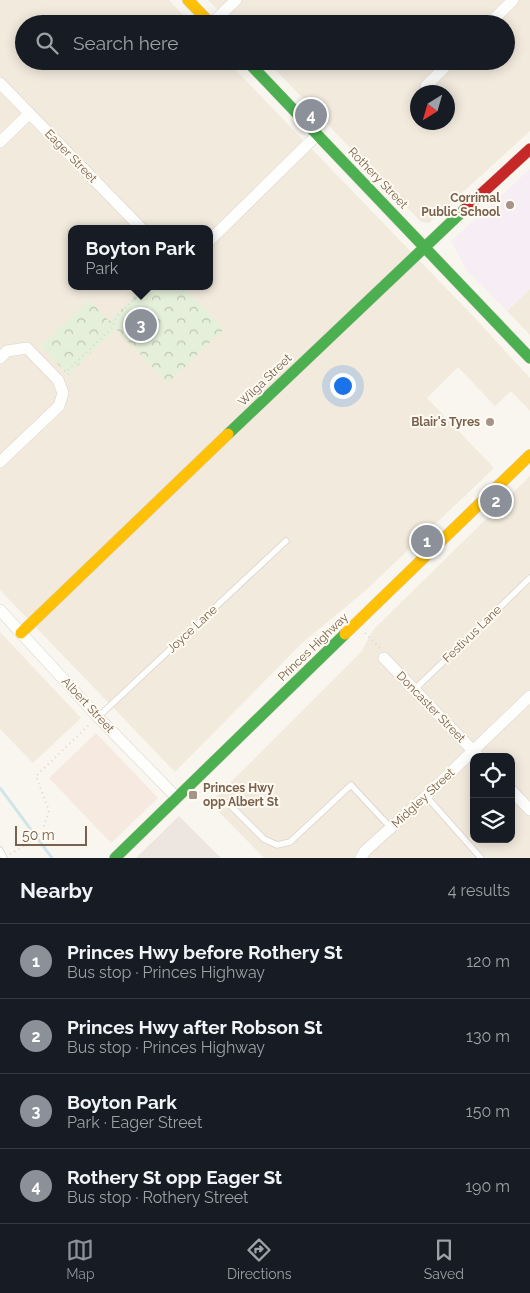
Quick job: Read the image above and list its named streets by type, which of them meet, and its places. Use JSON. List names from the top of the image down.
{
  "streets": {
    "main road": ["Rothery Street", "Wilga Street", "Princes Highway"],
    "street": [
      "Eager Street",
      "Albert Street",
      "Doncaster Street",
      "Midgley Street"
    ],
    "lane": ["Joyce Lane", "Festivus Lane"]
  },
  "crossings": [
    ["Rothery Street", "Wilga Street"],
    ["Wilga Street", "Albert Street"],
    ["Joyce Lane", "Albert Street"],
    ["Festivus Lane", "Doncaster Street"],
    ["Princes Highway", "Albert Street"]
  ],
  "places": {
    "other": ["Corrimal Public School", "Blair's Tyres"],
    "transit": ["Princes Hwy opp Albert St"]
  },
  "scale_bar": "50 m",
  "north": "bottom left",
  "page": {
    "search": "Search here",
    "pins": [
      "4",
      "3",
      "2",
      "1"
    ],
    "popup": ["Boyton Park", "Park"],
    "scale": "50 m",
    "heading": ["Nearby", "4 results"],
    "list": [
      {
        "mark": "1",
        "name": "Princes Hwy before Rothery St",
        "note": "Bus stop · Princes Highway",
        "value": "120 m"
      },
      {
        "mark": "2",
        "name": "Princes Hwy after Robson St",
        "note": "Bus stop · Princes Highway",
        "value": "130 m"
      },
      {
        "mark": "3",
        "name": "Boyton Park",
        "note": "Park · Eager Street",
        "value": "150 m"
      },
      {
        "mark": "4",
        "name": "Rothery St opp Eager St",
        "note": "Bus stop · Rothery Street",
        "value": "190 m"
      }
    ],
    "nav": ["Map", "Directions", "Saved"]
  }
}
